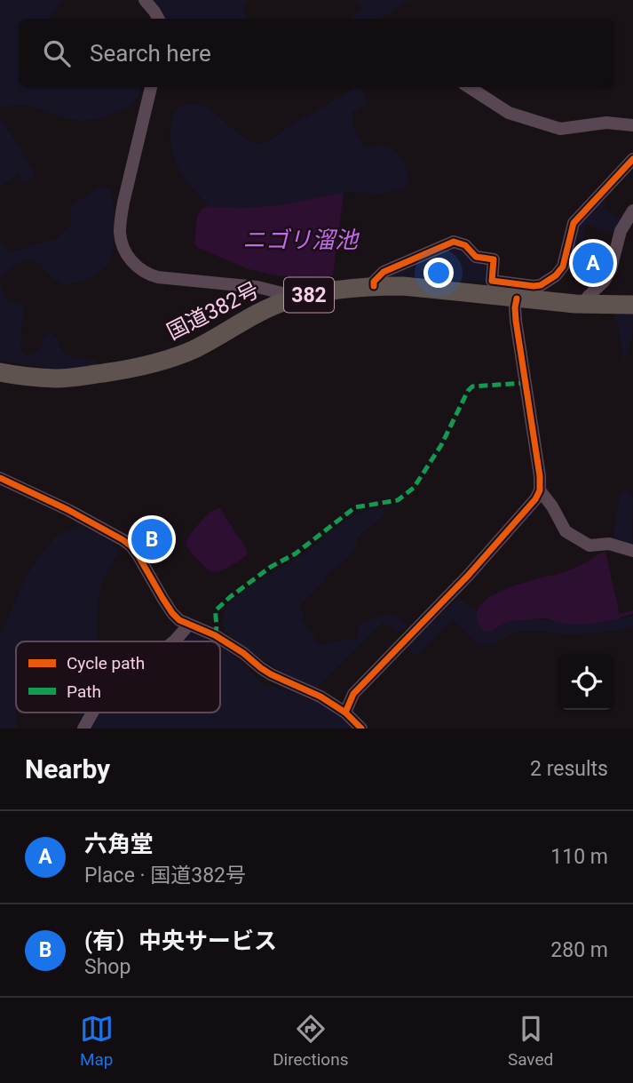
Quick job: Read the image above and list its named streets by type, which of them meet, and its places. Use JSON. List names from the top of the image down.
{
  "streets": {
    "highway": ["382", "国道382号"]
  },
  "water": ["ニゴリ溜池"],
  "legend": ["Cycle path", "Path"],
  "page": {
    "search": "Search here",
    "pins": ["A", "B"],
    "heading": ["Nearby", "2 results"],
    "list": [
      {
        "mark": "A",
        "name": "六角堂",
        "note": "Place · 国道382号",
        "value": "110 m"
      },
      {
        "mark": "B",
        "name": "(有）中央サービス",
        "note": "Shop",
        "value": "280 m"
      }
    ],
    "nav": ["Map", "Directions", "Saved"]
  }
}
